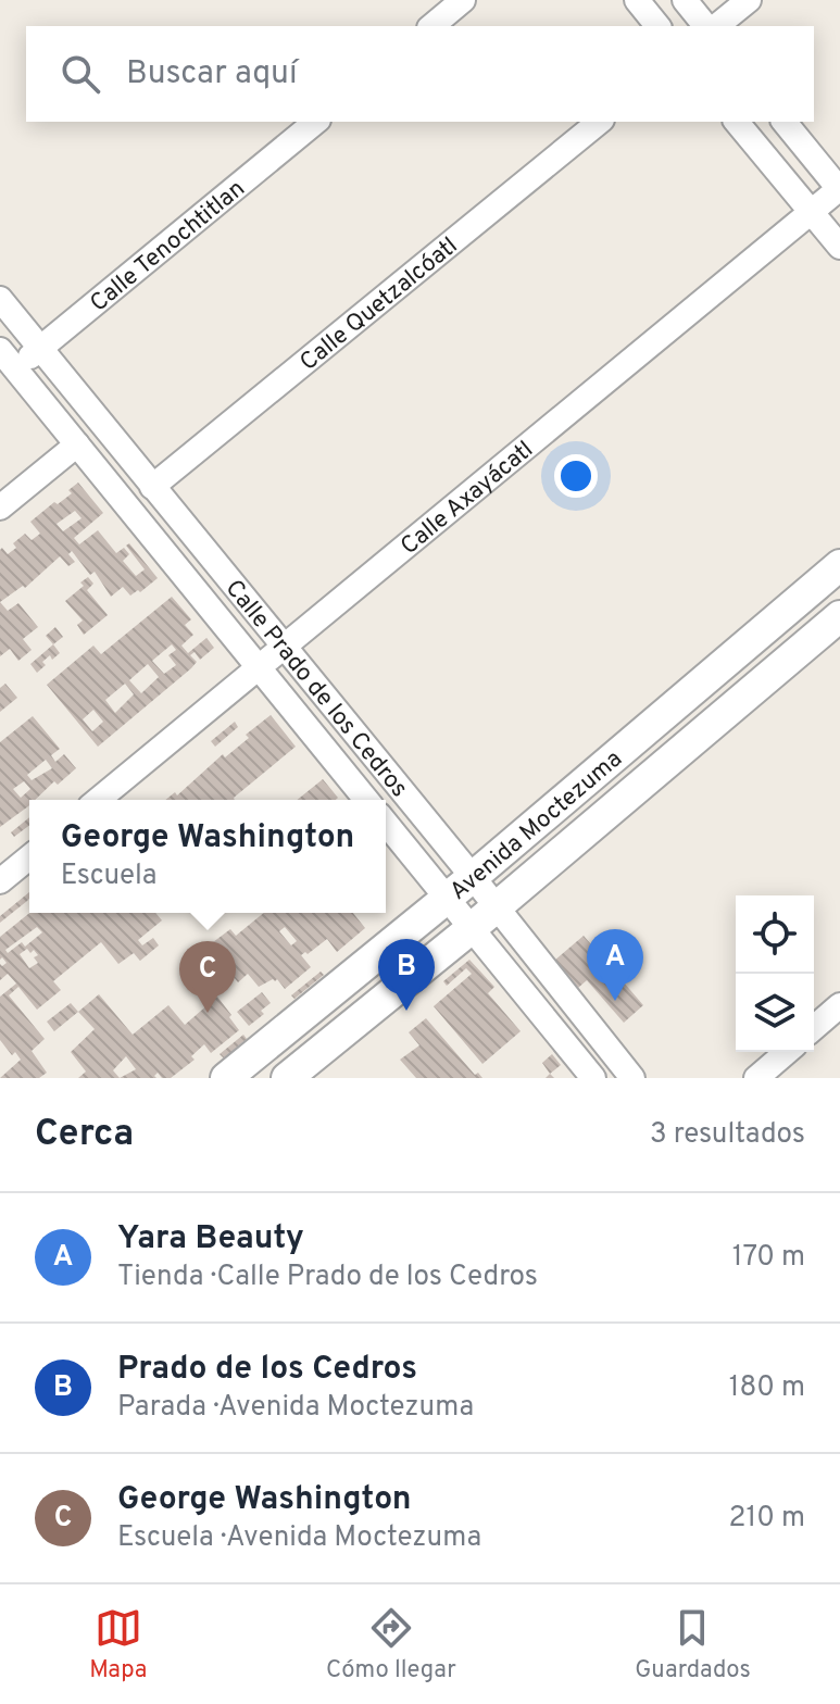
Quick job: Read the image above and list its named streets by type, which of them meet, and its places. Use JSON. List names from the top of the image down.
{
  "streets": {
    "street": [
      "Calle Tenochtitlan",
      "Calle Quetzalcóatl",
      "Calle Axayácatl",
      "Calle Prado de los Cedros",
      "Avenida Moctezuma"
    ]
  },
  "crossings": [
    ["Calle Tenochtitlan", "Calle Prado de los Cedros"],
    ["Calle Quetzalcóatl", "Calle Prado de los Cedros"],
    ["Calle Axayácatl", "Calle Prado de los Cedros"],
    ["Calle Prado de los Cedros", "Avenida Moctezuma"]
  ],
  "page": {
    "search": "Buscar aquí",
    "popup": ["George Washington", "Escuela"],
    "pins": ["A", "B", "C"],
    "heading": ["Cerca", "3 resultados"],
    "list": [
      {
        "mark": "A",
        "name": "Yara Beauty",
        "note": "Tienda · Calle Prado de los Cedros",
        "value": "170 m"
      },
      {
        "mark": "B",
        "name": "Prado de los Cedros",
        "note": "Parada · Avenida Moctezuma",
        "value": "180 m"
      },
      {
        "mark": "C",
        "name": "George Washington",
        "note": "Escuela · Avenida Moctezuma",
        "value": "210 m"
      }
    ],
    "nav": ["Mapa", "Cómo llegar", "Guardados"]
  }
}
